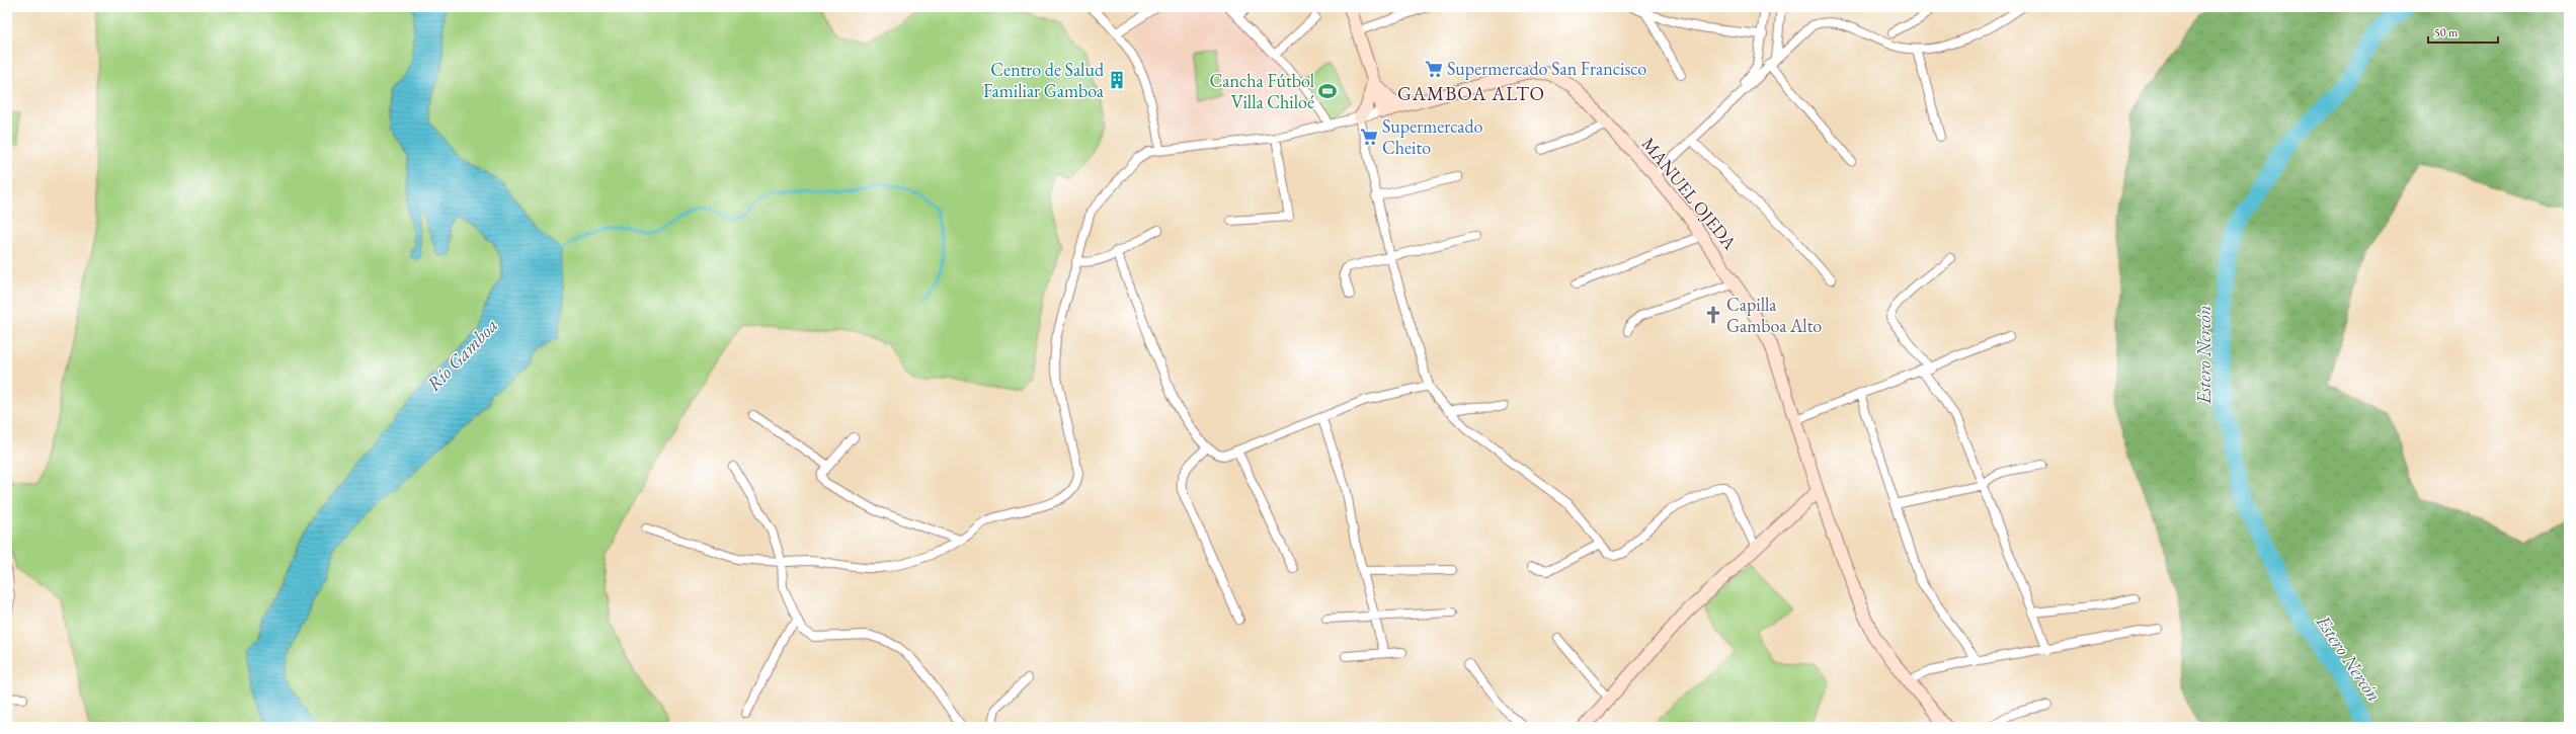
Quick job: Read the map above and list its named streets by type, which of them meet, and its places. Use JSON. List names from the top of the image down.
{
  "streets": {
    "street": ["MANUEL OJEDA"]
  },
  "districts": ["GAMBOA ALTO"],
  "water": ["Río Gamboa", "Estero Nercón"],
  "places": {
    "supermarket": ["Supermercado San Francisco", "Supermercado Cheito"],
    "building": ["Centro de Salud Familiar Gamboa"],
    "sports": ["Cancha Fútbol Villa Chiloé"],
    "church": ["Capilla Gamboa Alto"]
  },
  "scale_bar": "50 m"
}
